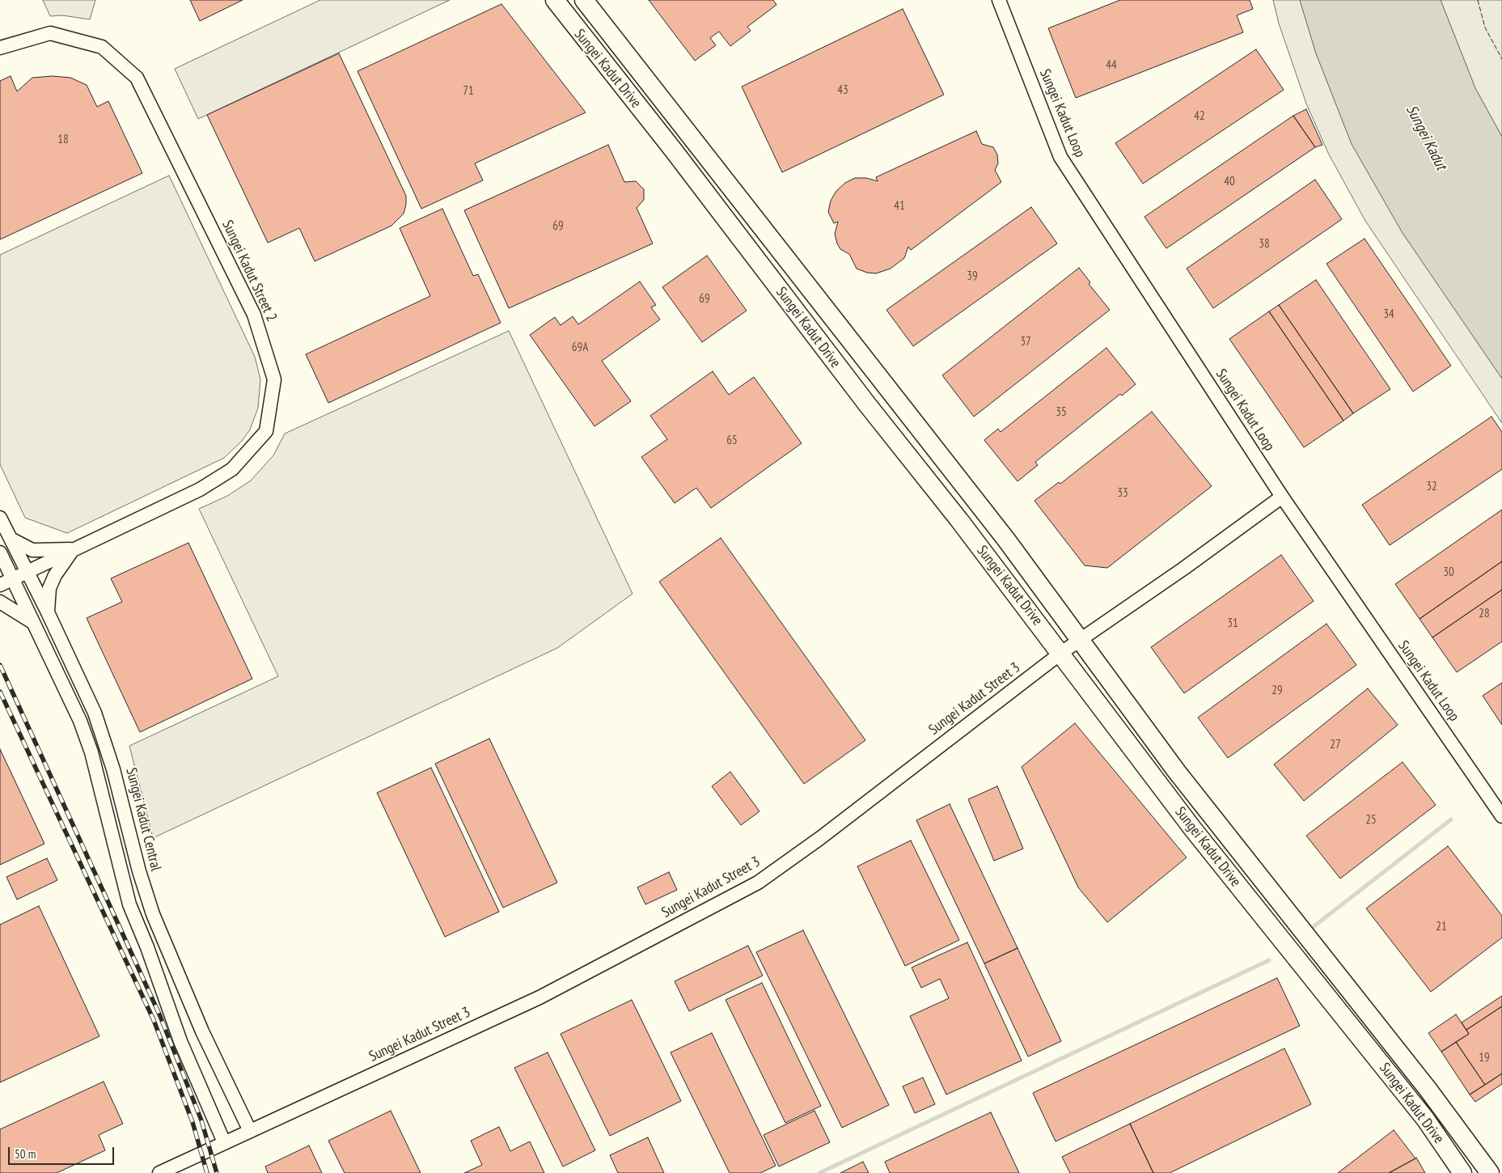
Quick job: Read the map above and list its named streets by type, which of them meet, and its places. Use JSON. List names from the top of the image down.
{
  "streets": {
    "main road": ["Sungei Kadut Drive"],
    "street": [
      "Sungei Kadut Loop",
      "Sungei Kadut Street 2",
      "Sungei Kadut Street 3",
      "Sungei Kadut Central"
    ]
  },
  "crossings": [
    ["Sungei Kadut Drive", "Sungei Kadut Street 3"],
    ["Sungei Kadut Loop", "Sungei Kadut Street 3"],
    ["Sungei Kadut Street 2", "Sungei Kadut Central"],
    ["Sungei Kadut Street 3", "Sungei Kadut Central"]
  ],
  "water": ["Sungei Kadut"],
  "house_numbers": [
    "44",
    "43",
    "71",
    "42",
    "18",
    "40",
    "41",
    "69",
    "38",
    "39",
    "69",
    "34",
    "37",
    "69A",
    "35",
    "65",
    "32",
    "33",
    "30",
    "28",
    "31",
    "29",
    "27",
    "25",
    "21",
    "19"
  ],
  "scale_bar": "50 m"
}
